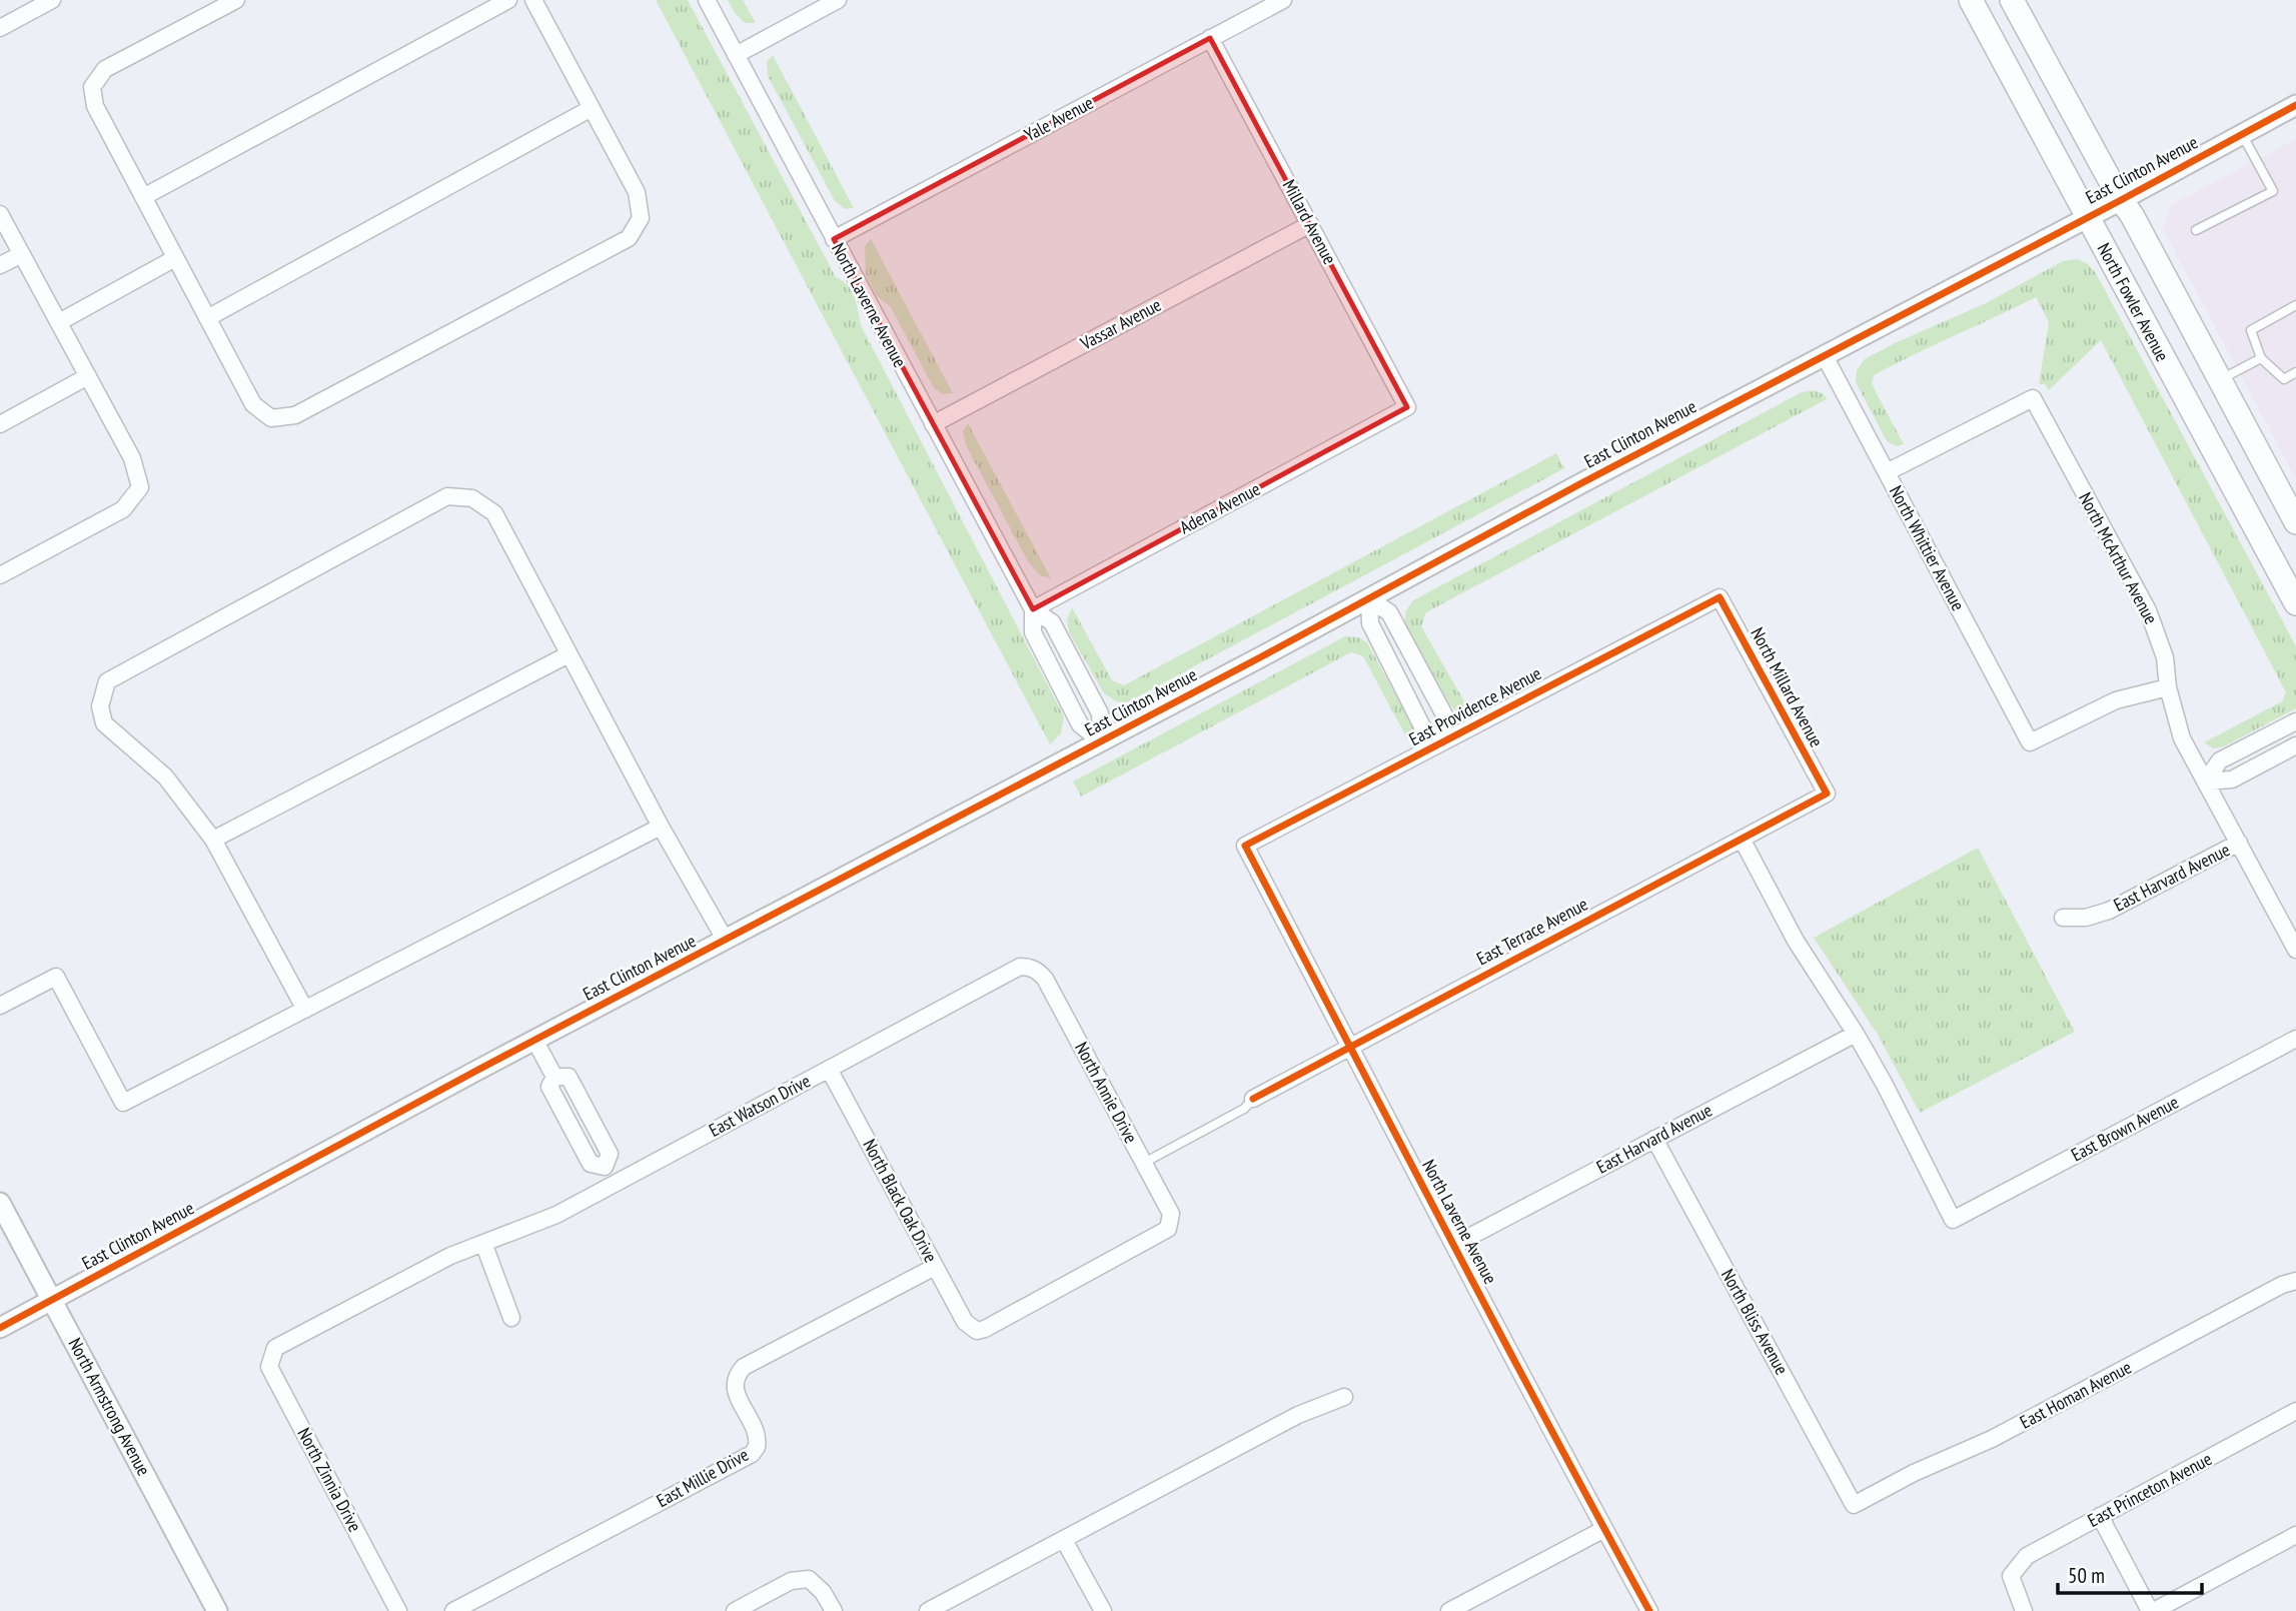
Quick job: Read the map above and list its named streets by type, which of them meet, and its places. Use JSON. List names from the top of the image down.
{
  "streets": {
    "main road": ["North Fowler Avenue"],
    "street": [
      "Yale Avenue",
      "East Clinton Avenue",
      "Millard Avenue",
      "North Laverne Avenue",
      "Vassar Avenue",
      "Adena Avenue",
      "North Whittier Avenue",
      "North McArthur Avenue",
      "North Millard Avenue",
      "East Providence Avenue",
      "East Harvard Avenue",
      "East Terrace Avenue",
      "North Annie Drive",
      "East Watson Drive",
      "East Brown Avenue",
      "North Black Oak Drive",
      "North Bliss Avenue",
      "East Homan Avenue",
      "North Armstrong Avenue",
      "East Millie Drive",
      "North Zinnia Drive",
      "East Princeton Avenue"
    ]
  },
  "crossings": [
    ["Yale Avenue", "Millard Avenue"],
    ["Yale Avenue", "North Laverne Avenue"],
    ["East Clinton Avenue", "North Fowler Avenue"],
    ["East Clinton Avenue", "North Whittier Avenue"],
    ["East Clinton Avenue", "North Armstrong Avenue"],
    ["Millard Avenue", "Vassar Avenue"],
    ["Millard Avenue", "Adena Avenue"],
    ["North Laverne Avenue", "Vassar Avenue"],
    ["North Laverne Avenue", "Adena Avenue"],
    ["North Laverne Avenue", "East Providence Avenue"],
    ["North Laverne Avenue", "East Harvard Avenue"],
    ["North Laverne Avenue", "East Terrace Avenue"],
    ["North Whittier Avenue", "North McArthur Avenue"],
    ["North McArthur Avenue", "East Harvard Avenue"],
    ["North Millard Avenue", "East Providence Avenue"],
    ["North Millard Avenue", "East Terrace Avenue"],
    ["East Harvard Avenue", "East Brown Avenue"],
    ["East Harvard Avenue", "North Bliss Avenue"],
    ["North Annie Drive", "East Watson Drive"],
    ["North Annie Drive", "North Black Oak Drive"],
    ["East Watson Drive", "North Black Oak Drive"],
    ["East Watson Drive", "North Zinnia Drive"],
    ["North Black Oak Drive", "East Millie Drive"],
    ["North Bliss Avenue", "East Homan Avenue"]
  ],
  "scale_bar": "50 m"
}
